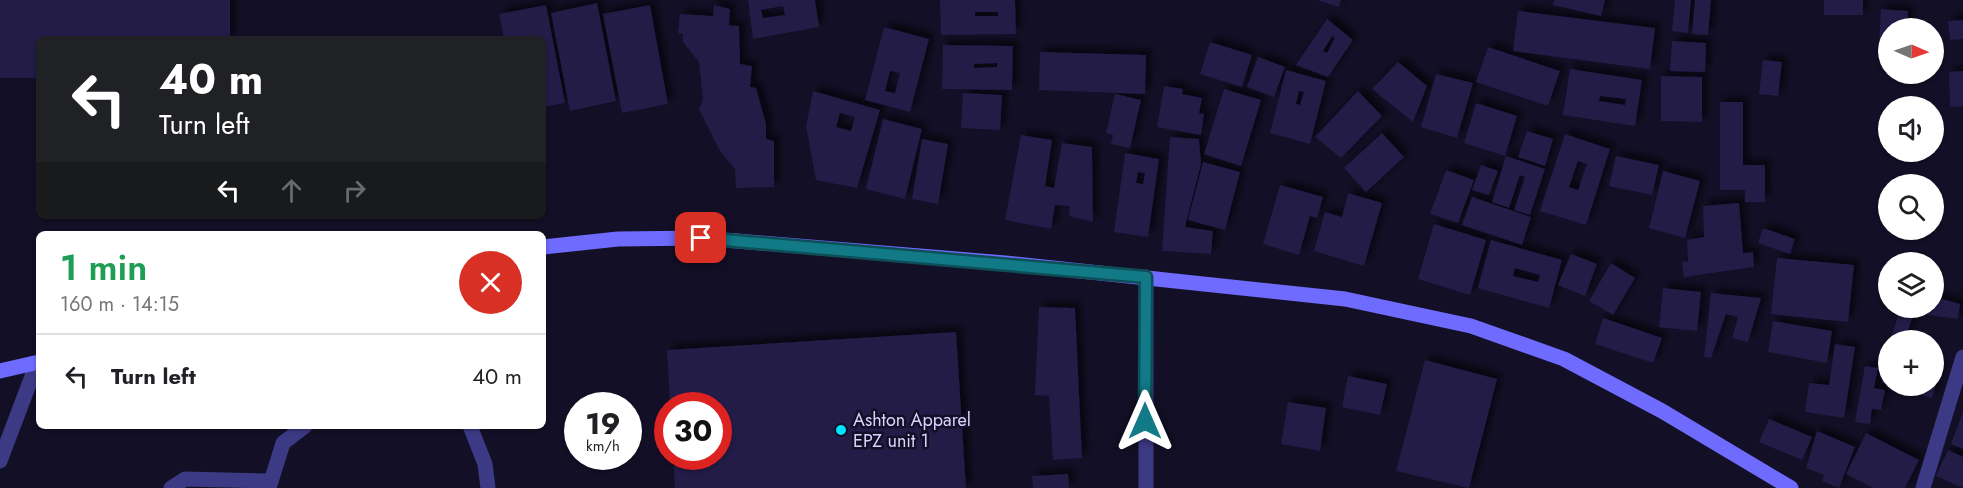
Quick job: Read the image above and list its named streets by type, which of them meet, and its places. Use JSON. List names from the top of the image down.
{
  "places": ["Ashton Apparel EPZ unit 1"],
  "north": "right",
  "page": {
    "map_buttons": "+",
    "turn": ["40 m", "Turn left"],
    "heading": ["1 min", "160 m · 14:15"],
    "list": [
      {
        "name": "Turn left",
        "value": "40 m"
      }
    ],
    "speed": "19 km/h",
    "limit": "30"
  }
}
